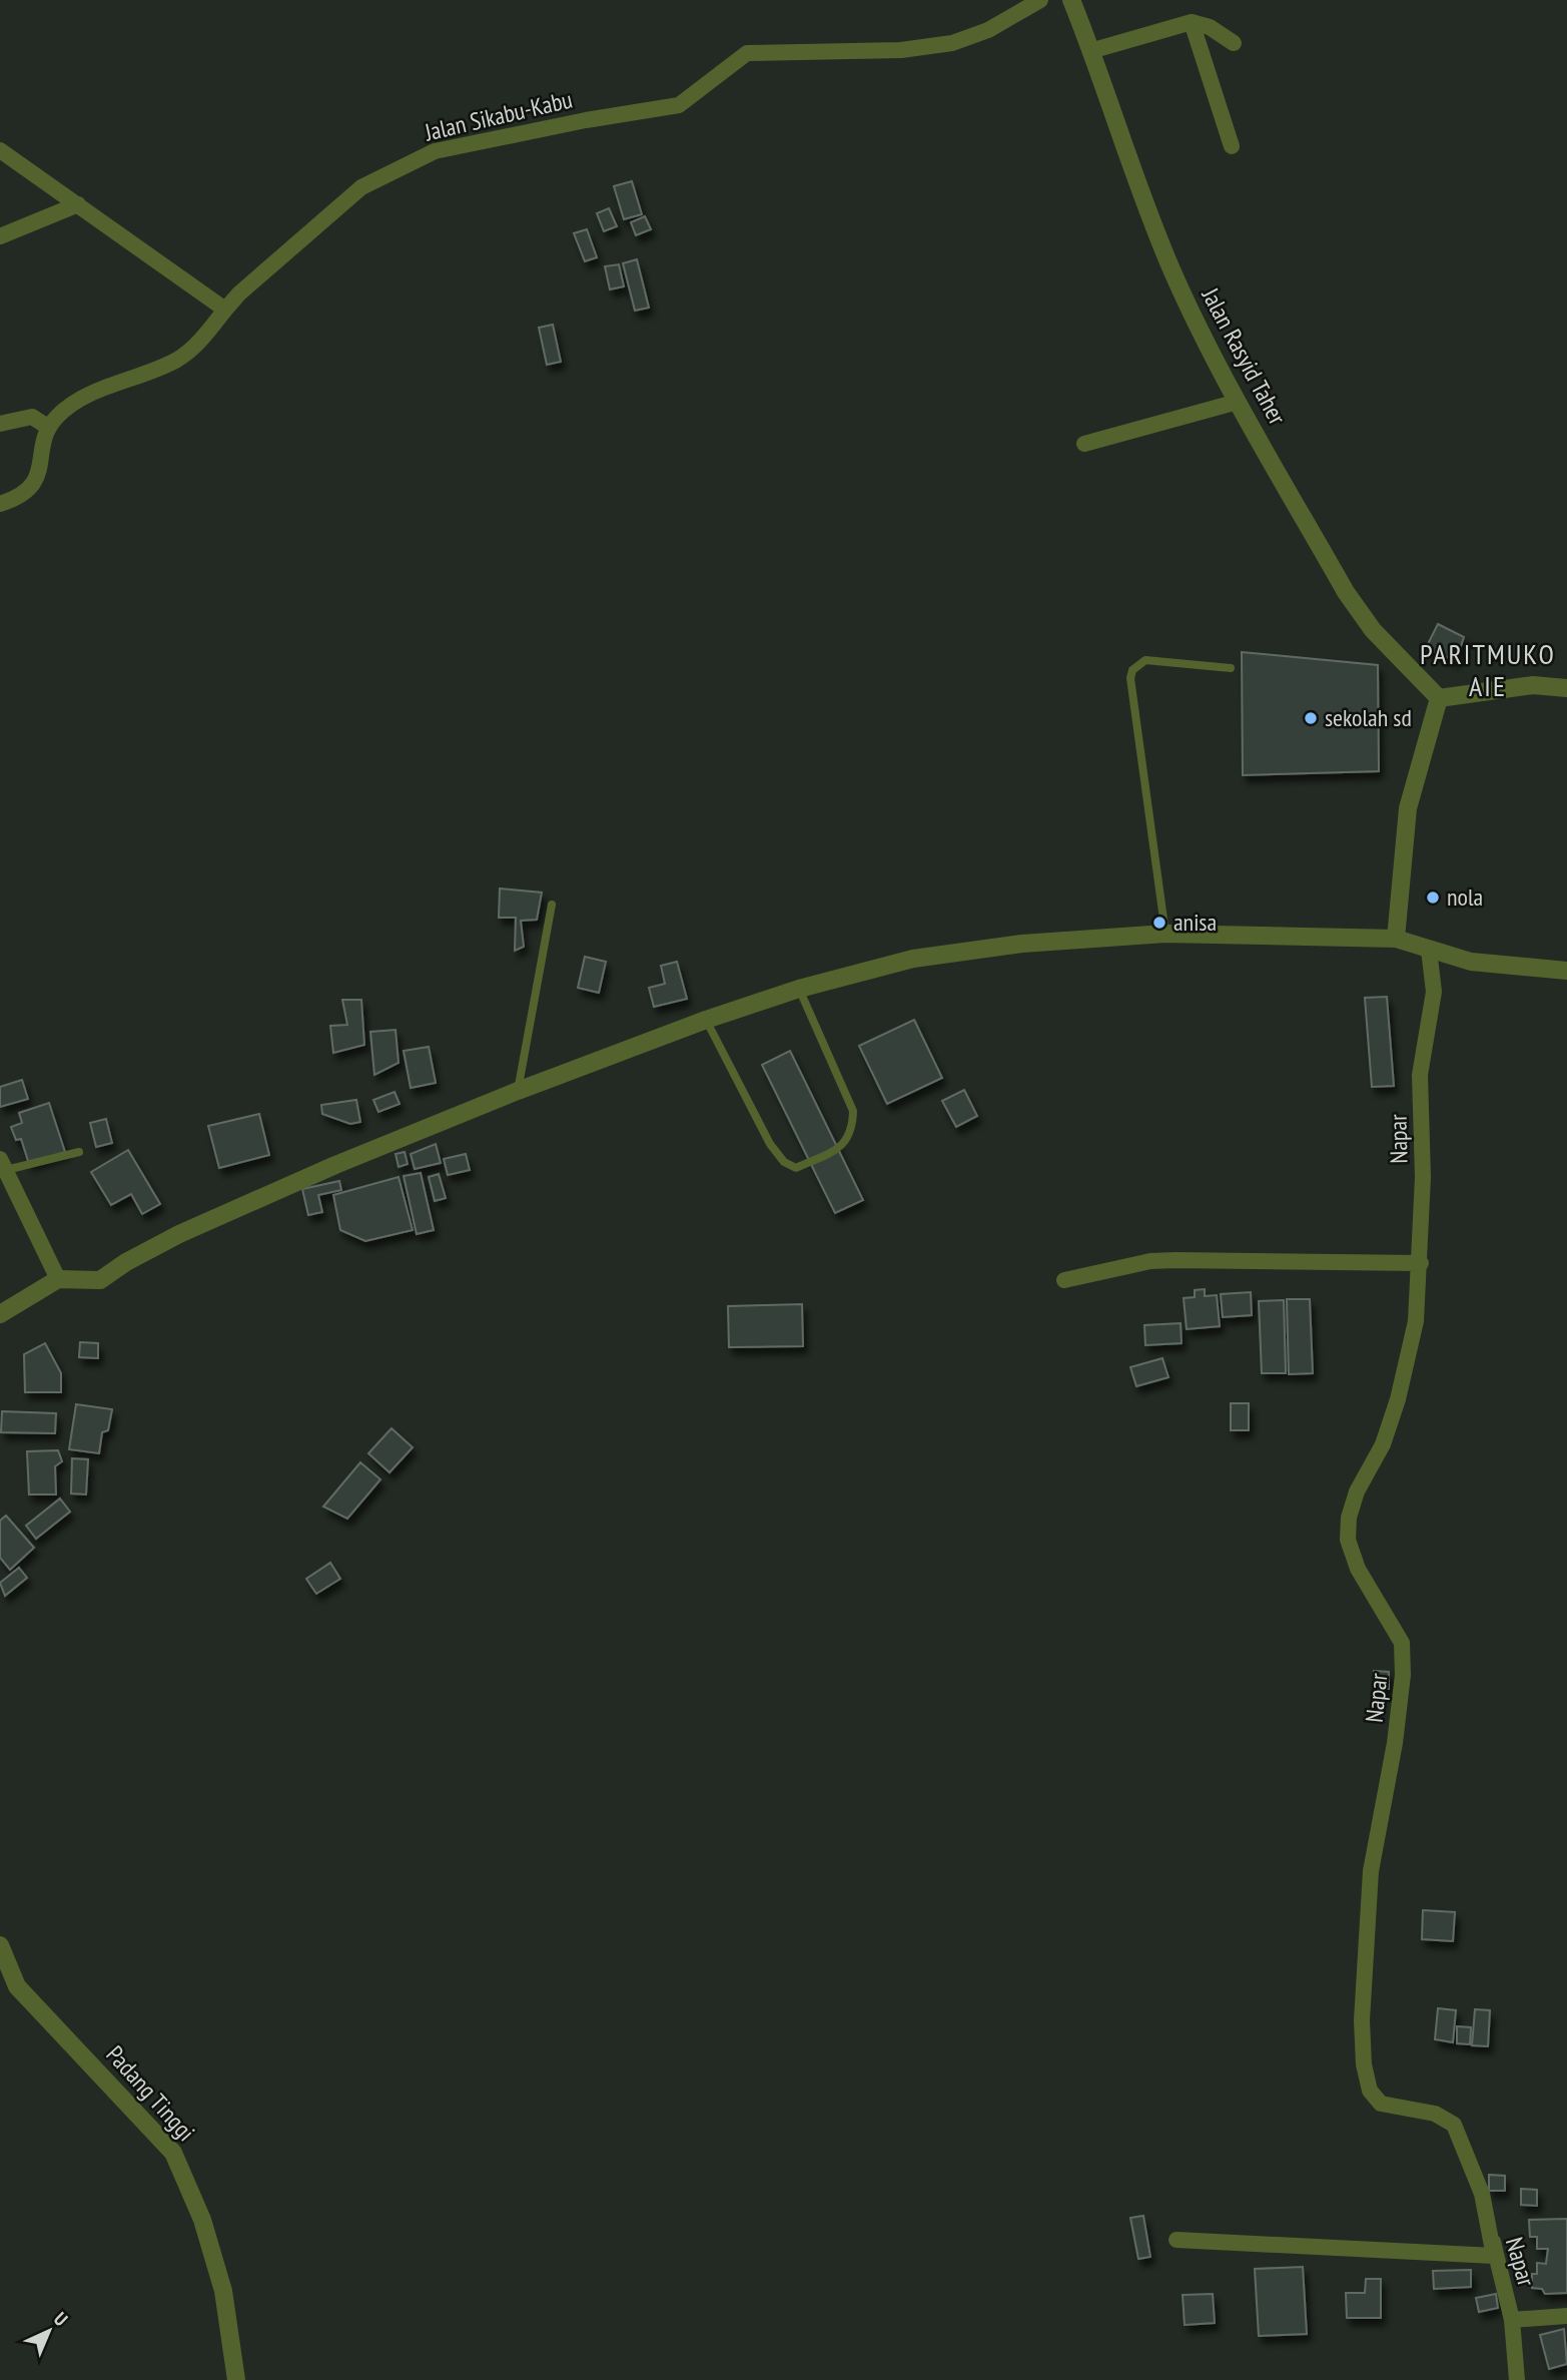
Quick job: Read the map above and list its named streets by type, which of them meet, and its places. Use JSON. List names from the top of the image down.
{
  "streets": {
    "street": [
      "Jalan Sikabu-Kabu",
      "Jalan Rasyid Taher",
      "Napar",
      "Padang Tinggi"
    ]
  },
  "districts": ["PARITMUKO AIE"],
  "places": ["sekolah sd", "nola", "anisa"],
  "north": "top right"
}
